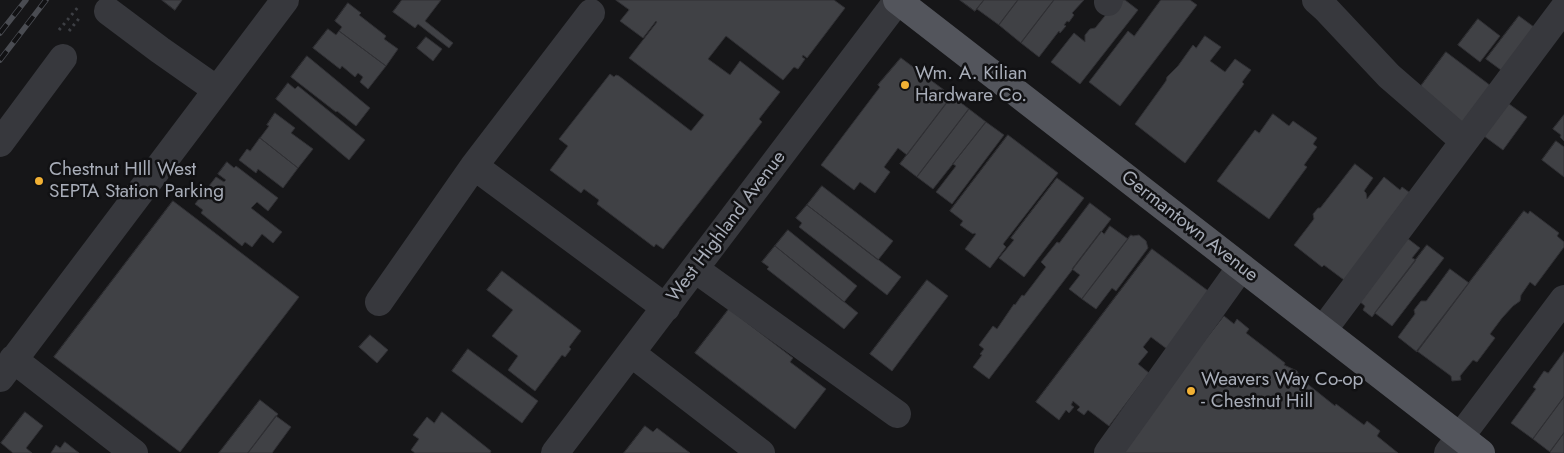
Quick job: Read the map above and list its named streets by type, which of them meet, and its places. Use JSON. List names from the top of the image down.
{
  "streets": {
    "main road": ["Germantown Avenue"],
    "street": ["West Highland Avenue"]
  },
  "crossings": [
    ["West Highland Avenue", "Germantown Avenue"]
  ],
  "places": ["Wm. A. Kilian Hardware Co.", "Chestnut HIll West SEPTA Station Parking", "Weavers Way Co‑op - Chestnut Hill"]
}
